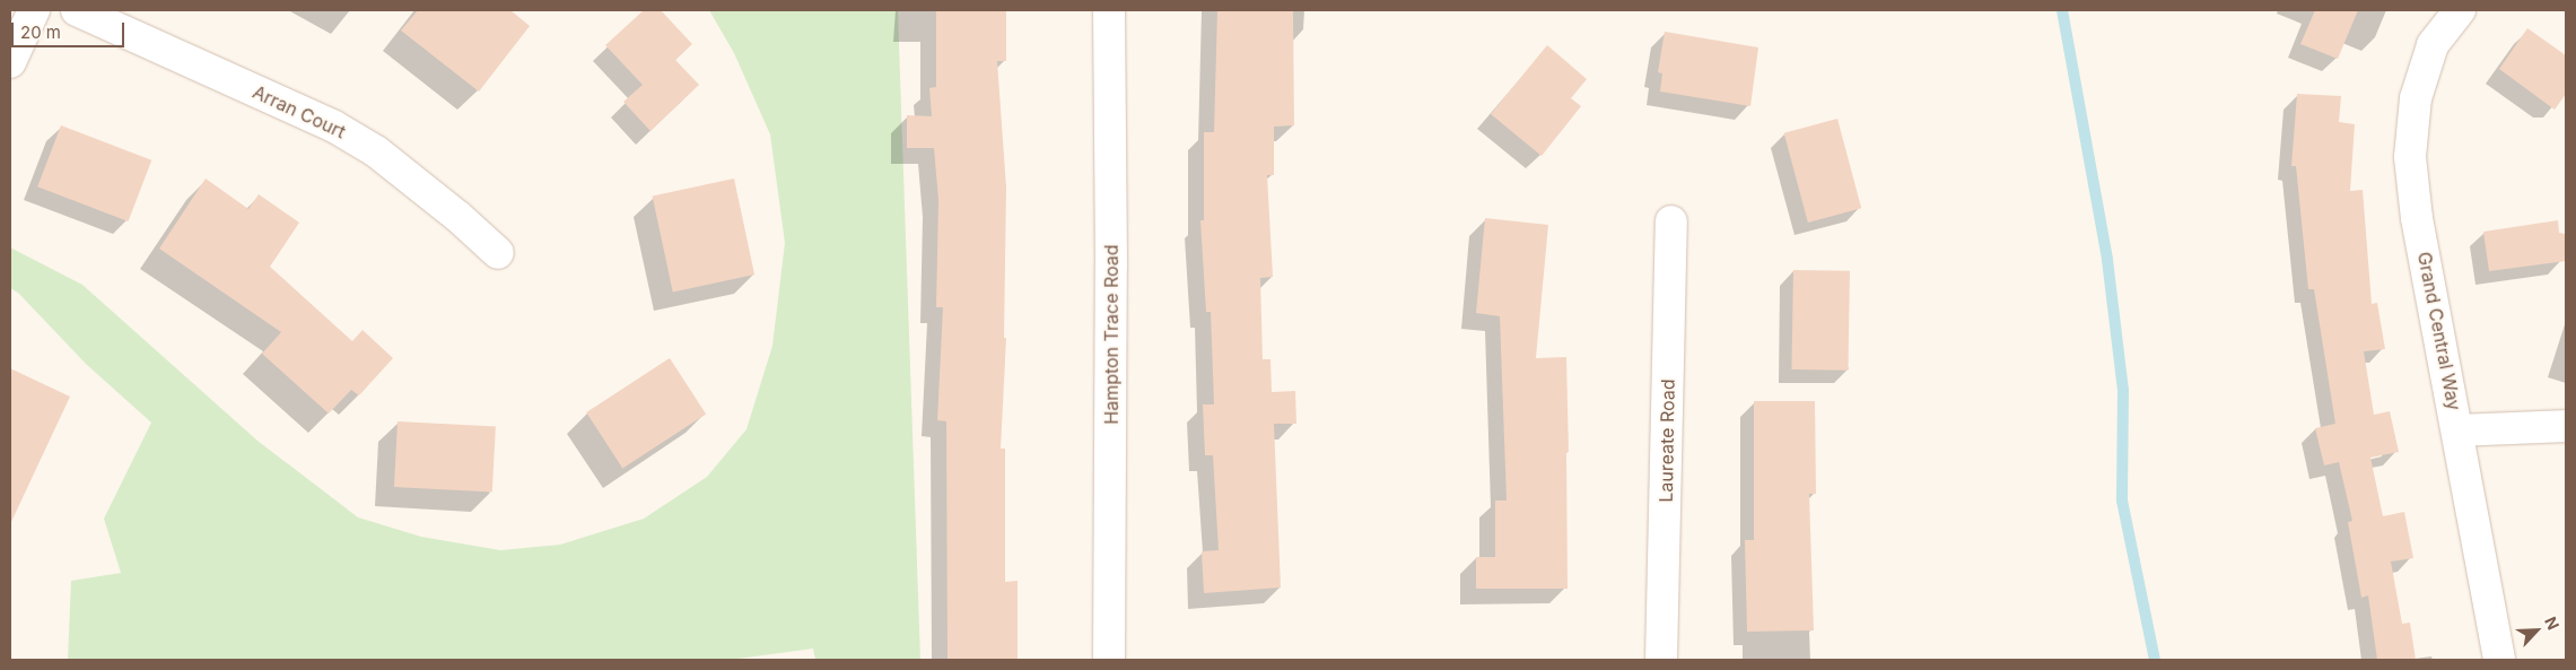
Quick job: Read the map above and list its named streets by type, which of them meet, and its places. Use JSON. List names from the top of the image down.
{
  "streets": {
    "street": [
      "Arran Court",
      "Grand Central Way",
      "Hampton Trace Road",
      "Laureate Road"
    ]
  },
  "scale_bar": "20 m",
  "north": "top right"
}
